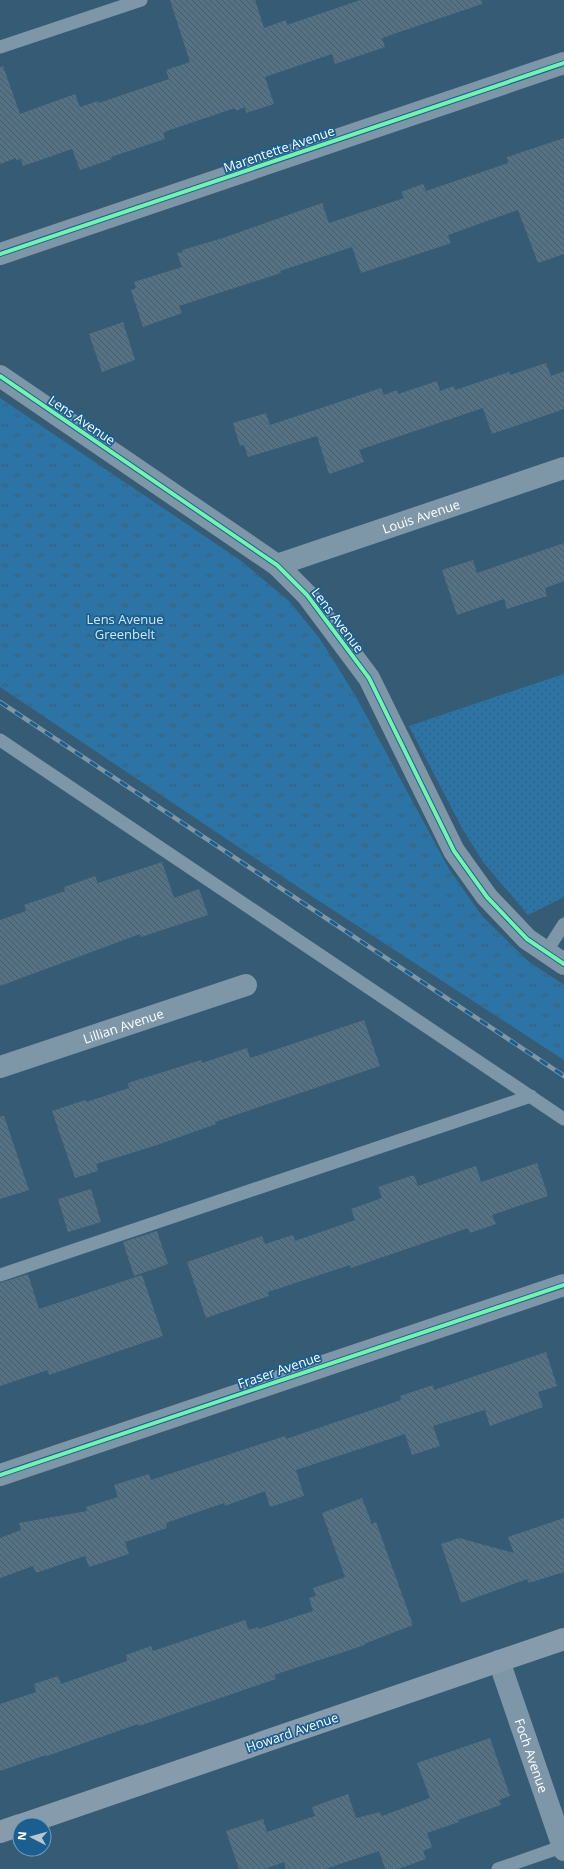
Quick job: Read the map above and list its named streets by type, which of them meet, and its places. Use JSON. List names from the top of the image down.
{
  "streets": {
    "main road": ["Howard Avenue"],
    "street": [
      "Marentette Avenue",
      "Lens Avenue",
      "Louis Avenue",
      "Lillian Avenue",
      "Fraser Avenue",
      "Foch Avenue"
    ]
  },
  "crossings": [
    ["Lens Avenue", "Louis Avenue"],
    ["Howard Avenue", "Foch Avenue"]
  ],
  "parks": ["Lens Avenue Greenbelt"],
  "north": "left"
}
